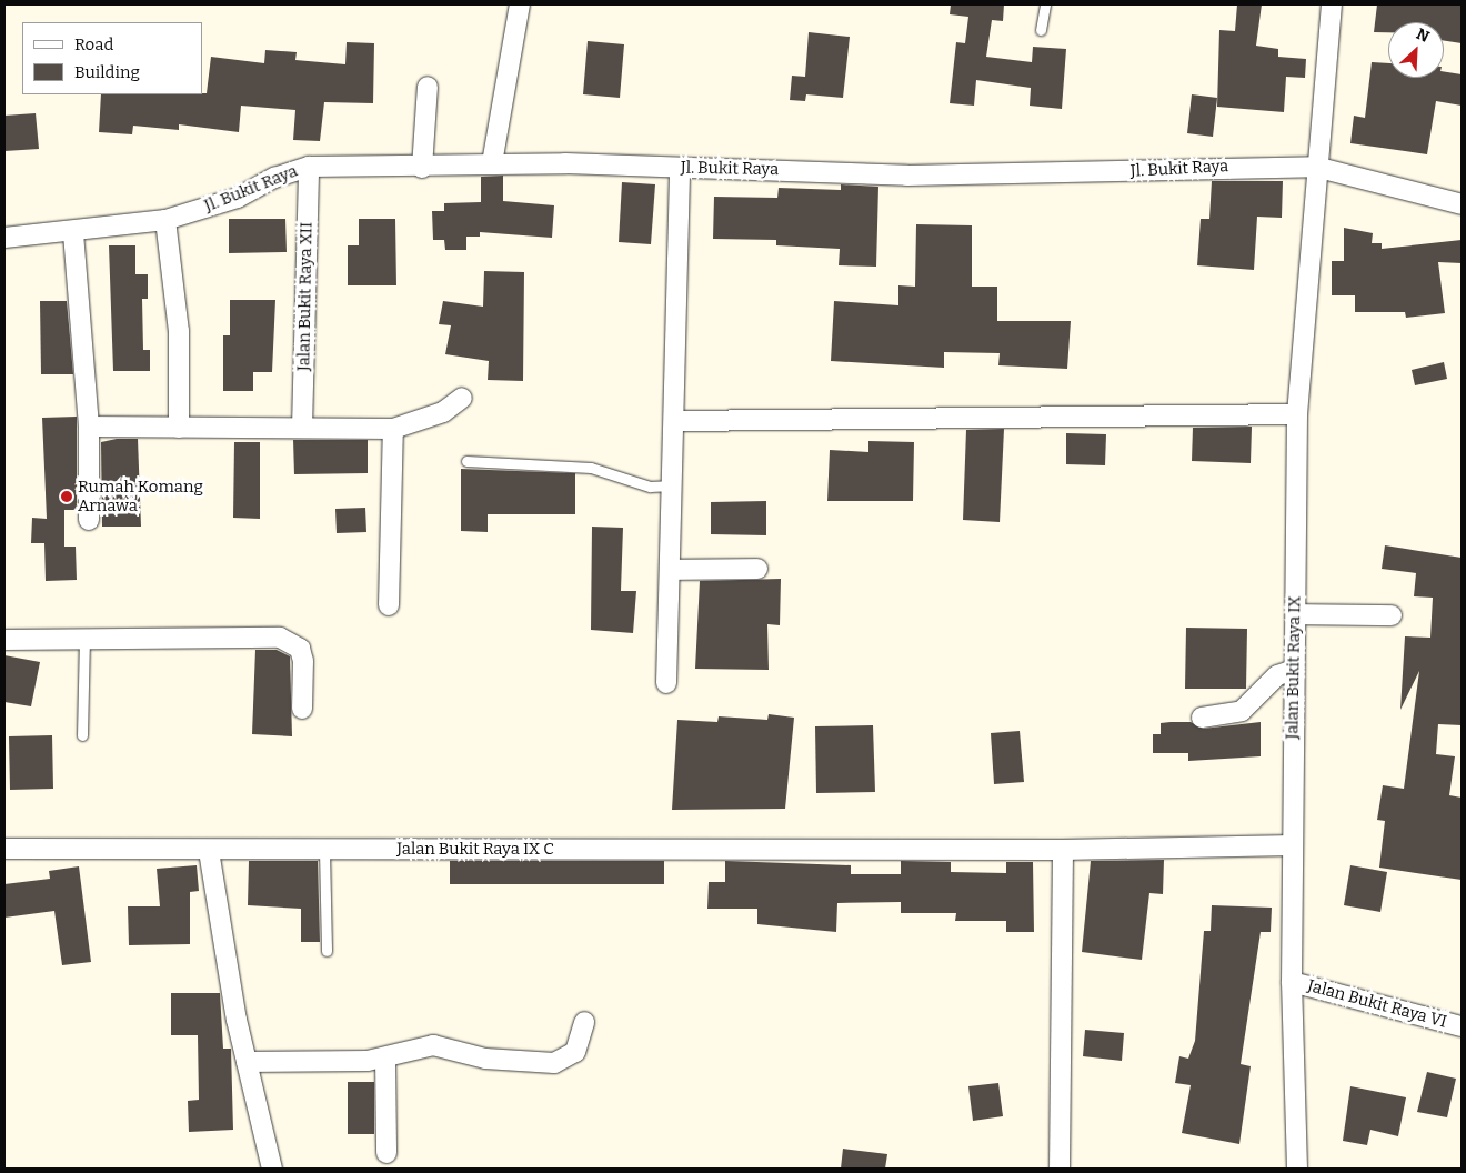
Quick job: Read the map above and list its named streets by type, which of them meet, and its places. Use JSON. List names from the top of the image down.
{
  "streets": {
    "street": [
      "Jl. Bukit Raya",
      "Jalan Bukit Raya XII",
      "Jalan Bukit Raya IX",
      "Jalan Bukit Raya IX C",
      "Jalan Bukit Raya VI"
    ]
  },
  "crossings": [
    ["Jl. Bukit Raya", "Jalan Bukit Raya XII"],
    ["Jl. Bukit Raya", "Jalan Bukit Raya IX"],
    ["Jalan Bukit Raya IX", "Jalan Bukit Raya IX C"],
    ["Jalan Bukit Raya IX", "Jalan Bukit Raya VI"]
  ],
  "places": ["Rumah Komang Arnawa"],
  "legend": ["Road", "Building"],
  "north": "top right"
}
